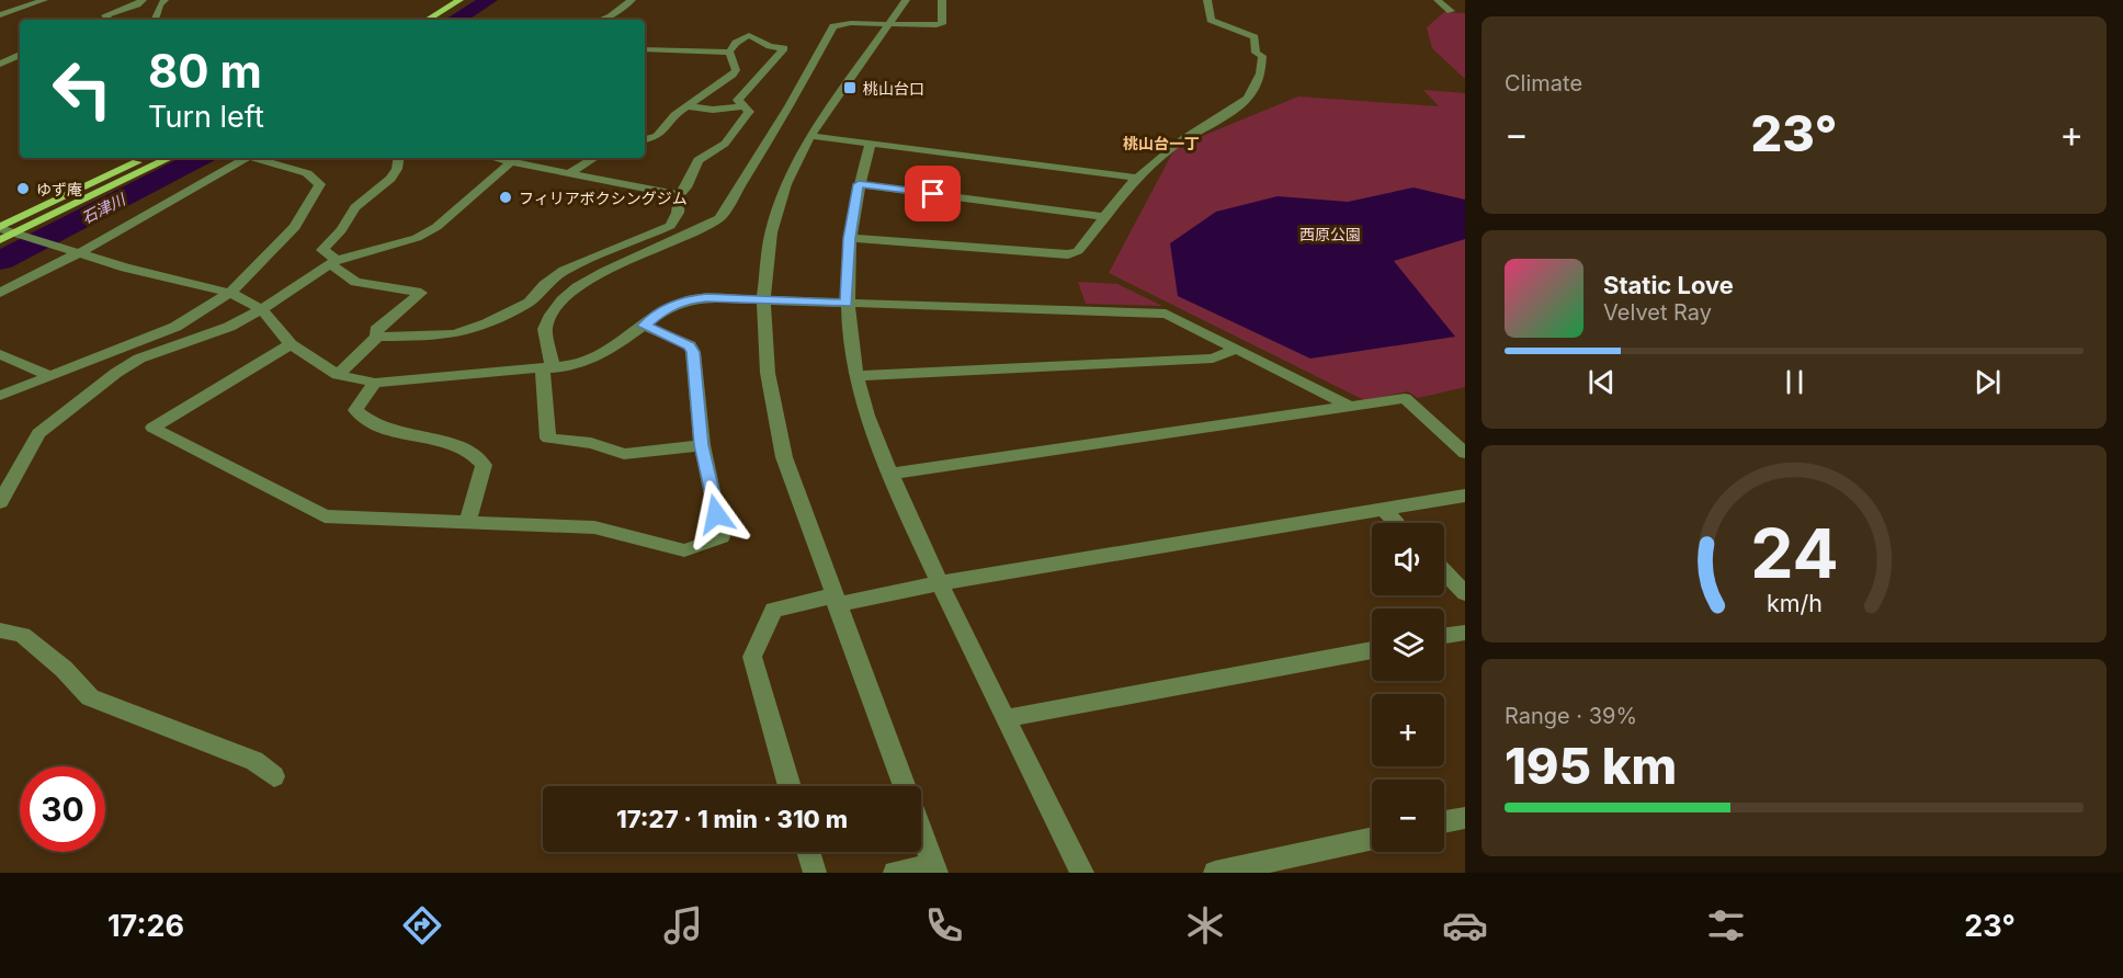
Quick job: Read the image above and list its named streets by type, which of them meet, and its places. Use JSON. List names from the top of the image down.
{
  "districts": ["桃山台一丁"],
  "water": ["石津川"],
  "parks": ["西原公園"],
  "places": {
    "transit": ["桃山台口"],
    "other": ["ゆず庵", "フィリアボクシングジム"]
  },
  "page": {
    "tile": [
      "Climate",
      ["Range · 39%", "195 km"]
    ],
    "turn": ["80 m", "Turn left"],
    "heat": ["−", "23°", "+"],
    "song": ["Static Love", "Velvet Ray"],
    "map_buttons": ["+", "−"],
    "limit": "30",
    "trip": "17:27 · 1 min · 310 m",
    "tabs": ["17:26", "23°"],
    "gauge": ["24", "km/h"]
  }
}
